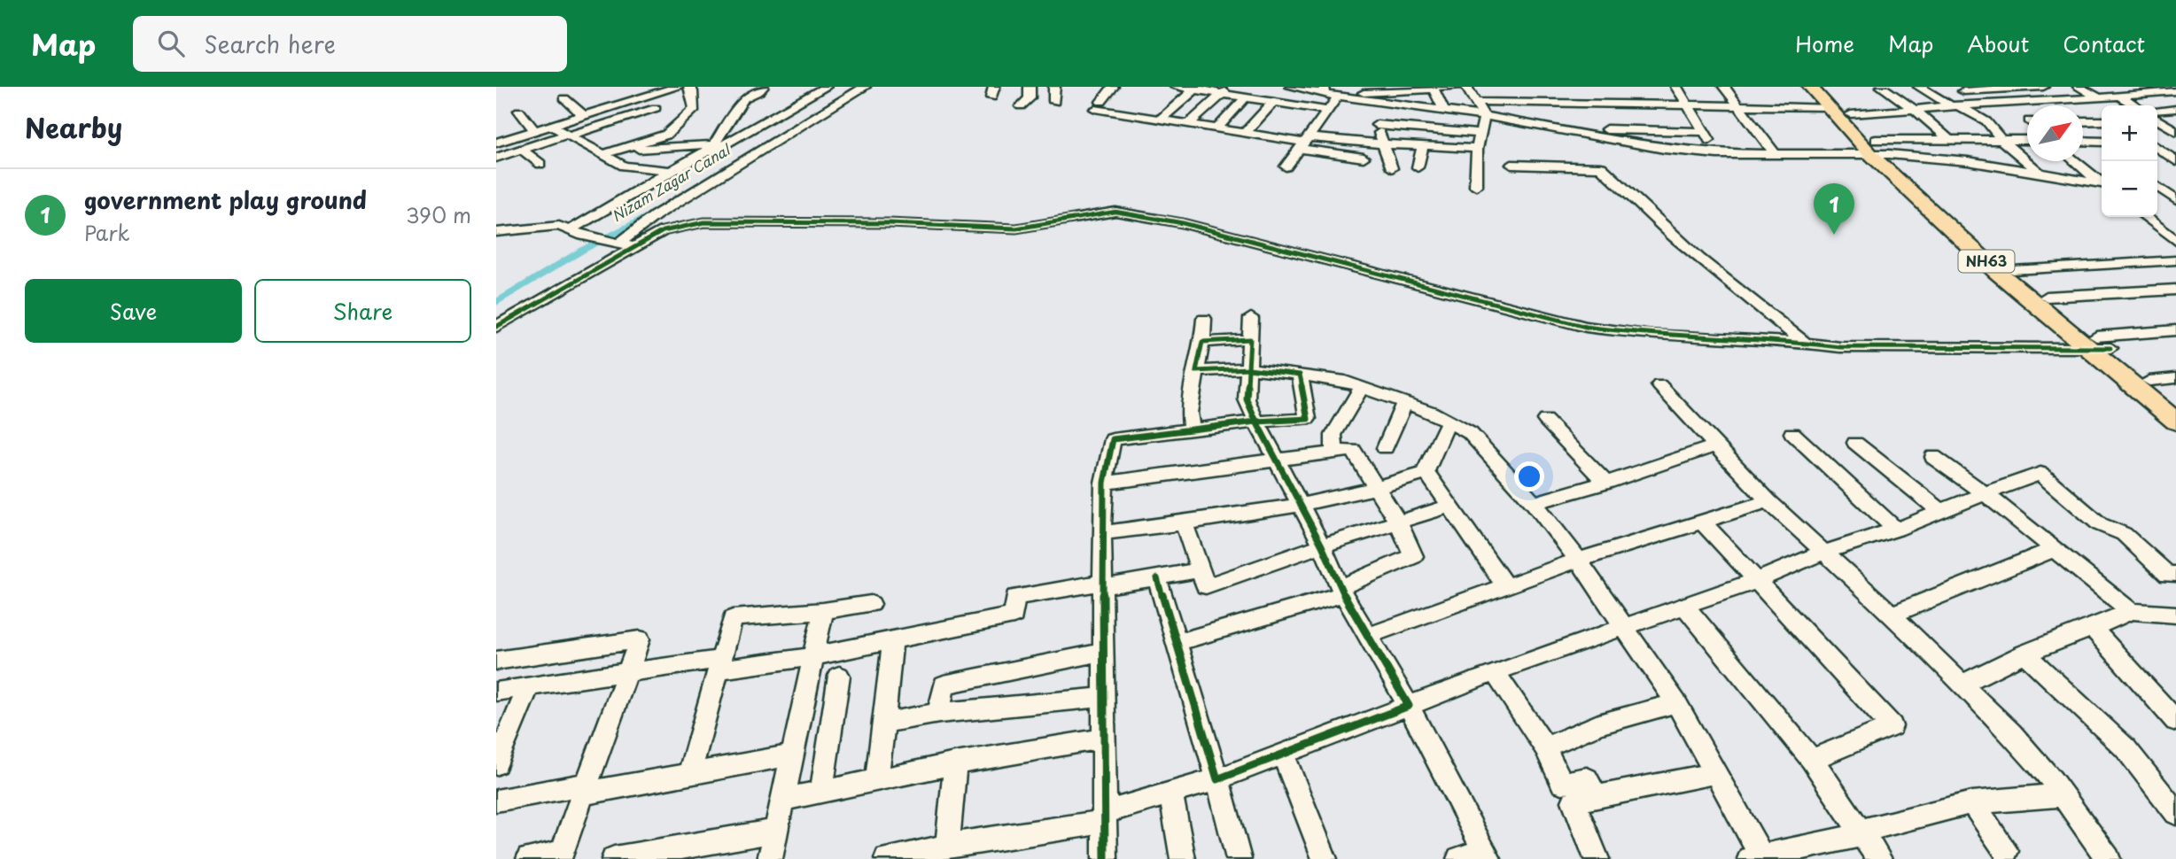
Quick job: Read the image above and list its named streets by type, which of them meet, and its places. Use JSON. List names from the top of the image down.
{
  "streets": {
    "highway": ["NH63"]
  },
  "water": ["Nizam Zagar Canal"],
  "north": "top right",
  "page": {
    "header": "Map",
    "search": "Search here",
    "nav": [
      "Home",
      "Map",
      "About",
      "Contact"
    ],
    "heading": "Nearby",
    "map_buttons": ["+", "−"],
    "list": [
      {
        "mark": "1",
        "name": "government play ground",
        "note": "Park",
        "value": "390 m"
      }
    ],
    "pins": "1",
    "buttons": ["Save", "Share"]
  }
}
